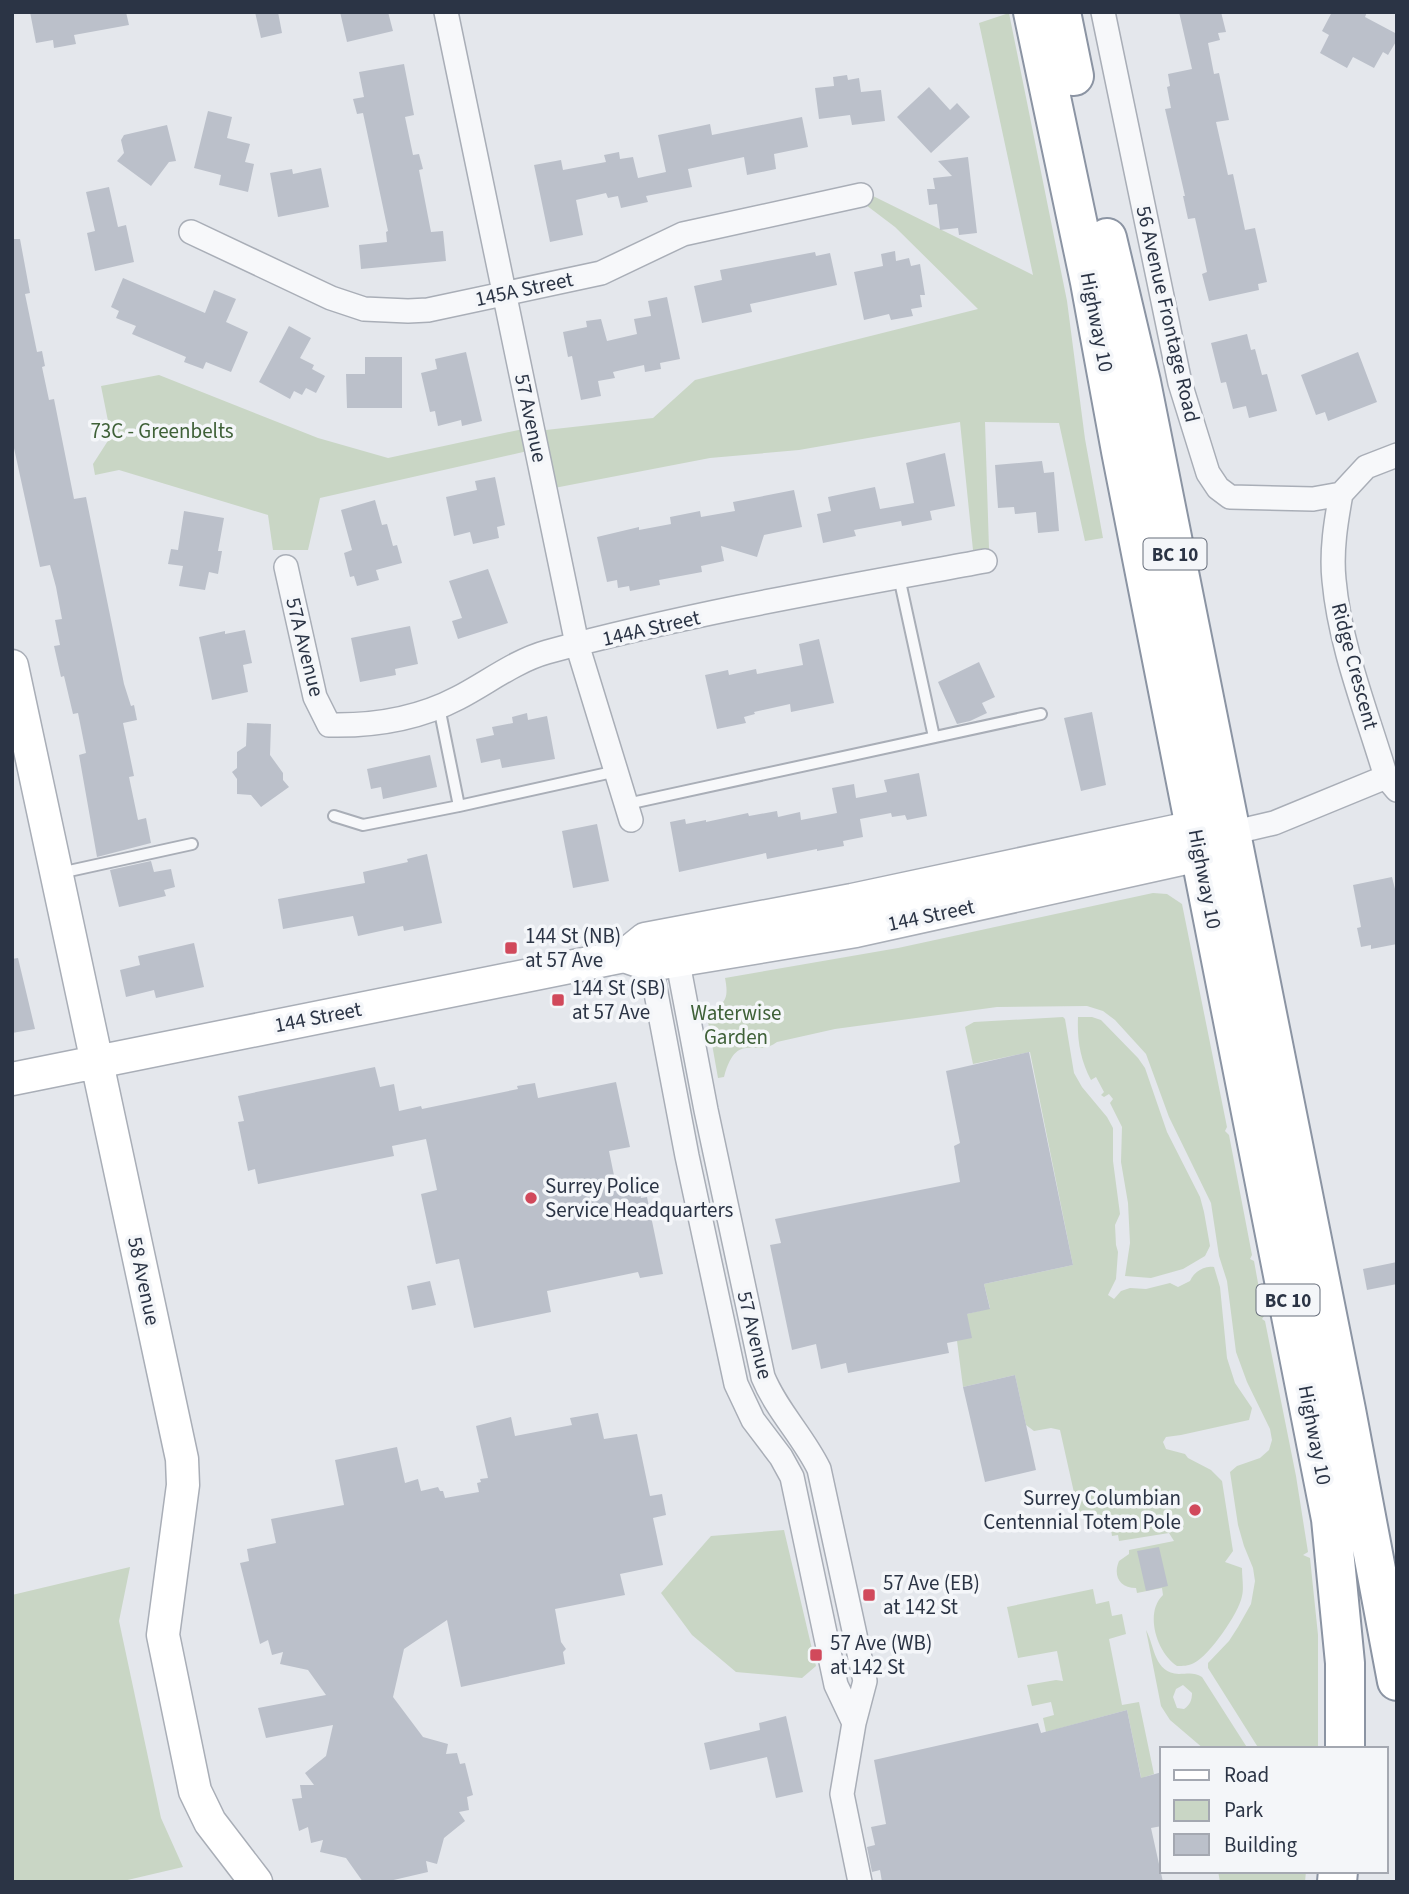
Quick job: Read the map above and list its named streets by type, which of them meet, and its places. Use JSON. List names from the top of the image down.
{
  "streets": {
    "highway": ["Highway 10", "BC 10"],
    "street": [
      "145A Street",
      "56 Avenue Frontage Road",
      "57 Avenue",
      "144A Street",
      "57A Avenue",
      "Ridge Crescent",
      "144 Street",
      "58 Avenue"
    ]
  },
  "crossings": [
    ["145A Street", "57 Avenue"],
    ["56 Avenue Frontage Road", "Ridge Crescent"],
    ["Highway 10", "144 Street"],
    ["57 Avenue", "144A Street"],
    ["57 Avenue", "144 Street"],
    ["144A Street", "57A Avenue"],
    ["Ridge Crescent", "144 Street"],
    ["144 Street", "58 Avenue"]
  ],
  "parks": ["73C - Greenbelts", "Waterwise Garden"],
  "places": {
    "transit": [
      "144 St (NB) at 57 Ave",
      "144 St (SB) at 57 Ave",
      "57 Ave (EB) at 142 St",
      "57 Ave (WB) at 142 St"
    ],
    "other": ["Surrey Police Service Headquarters", "Surrey Columbian Centennial Totem Pole"]
  },
  "legend": ["Road", "Park", "Building"]
}
